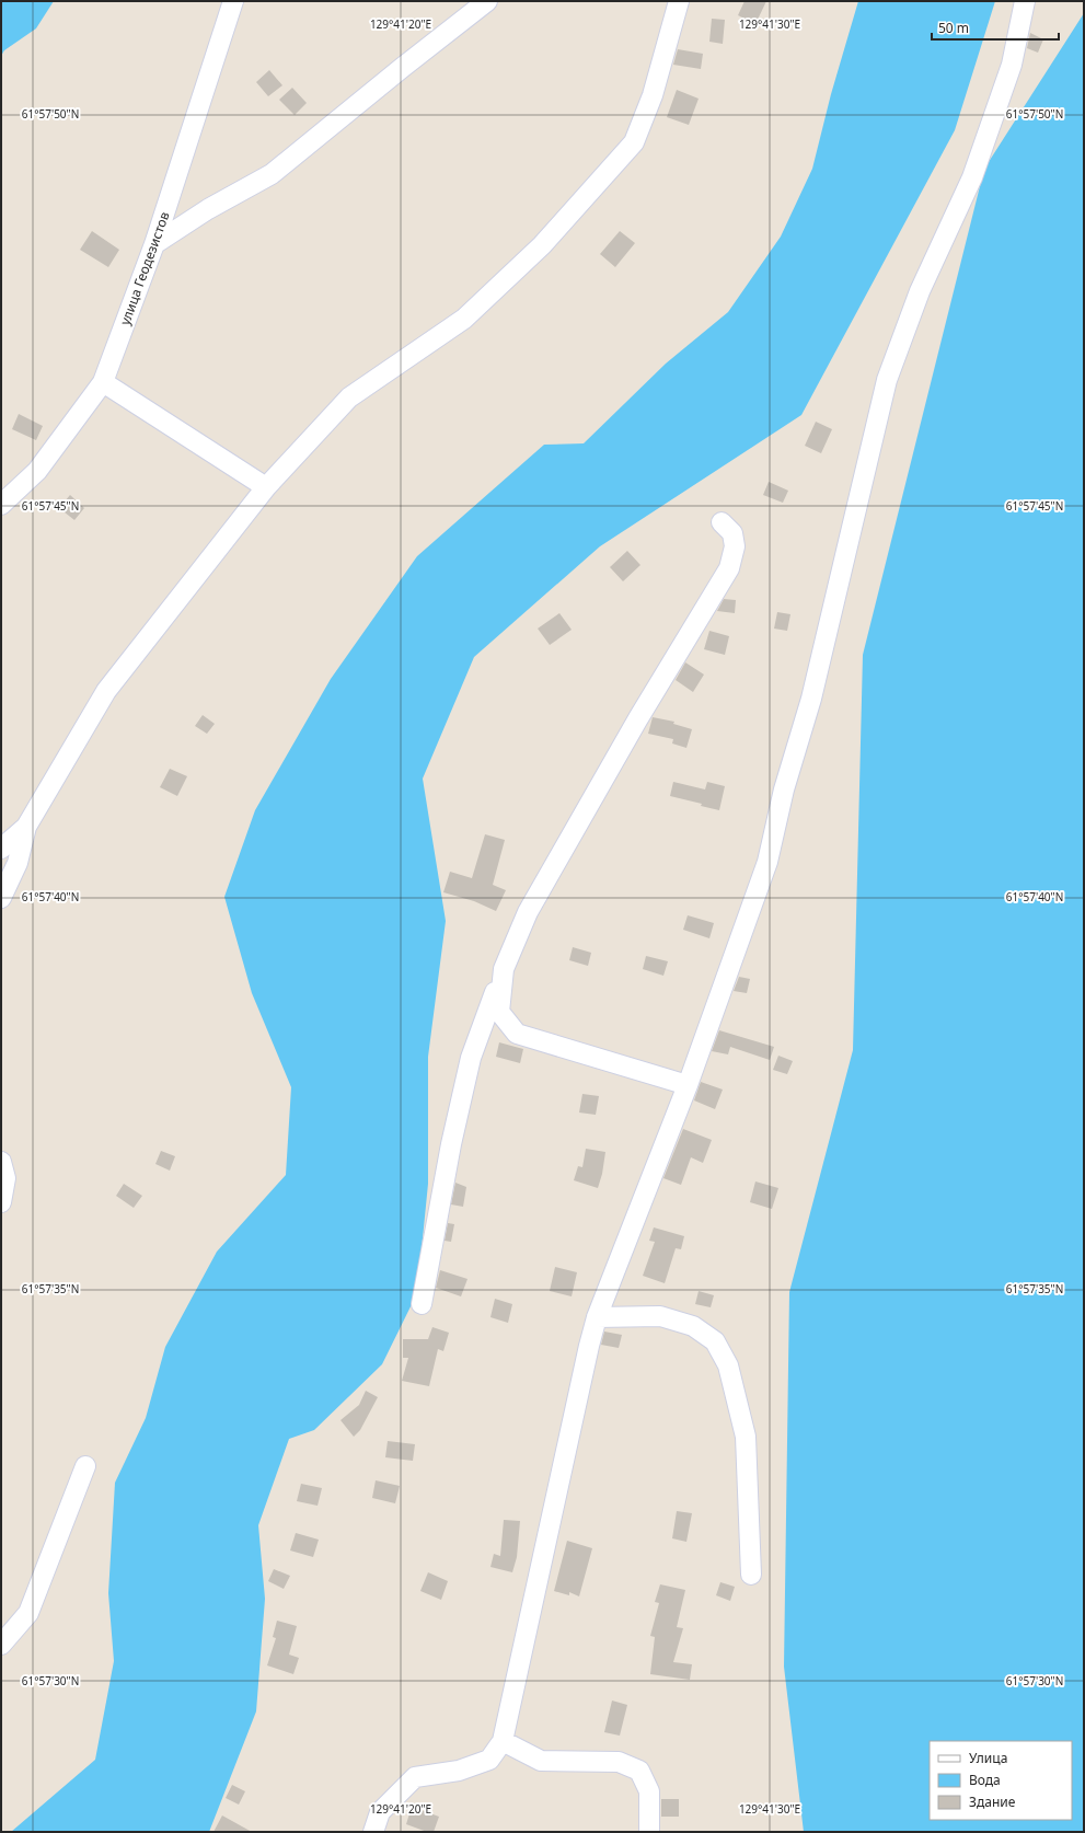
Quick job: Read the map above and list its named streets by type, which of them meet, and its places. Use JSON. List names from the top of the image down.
{
  "streets": {
    "street": ["улица Геодезистов"]
  },
  "legend": ["Улица", "Вода", "Здание"],
  "scale_bar": "50 m",
  "coordinates": [
    "129°41'20\"E",
    "129°41'30\"E",
    "61°57'50\"N",
    "61°57'45\"N",
    "61°57'40\"N",
    "61°57'35\"N",
    "61°57'30\"N"
  ]
}
